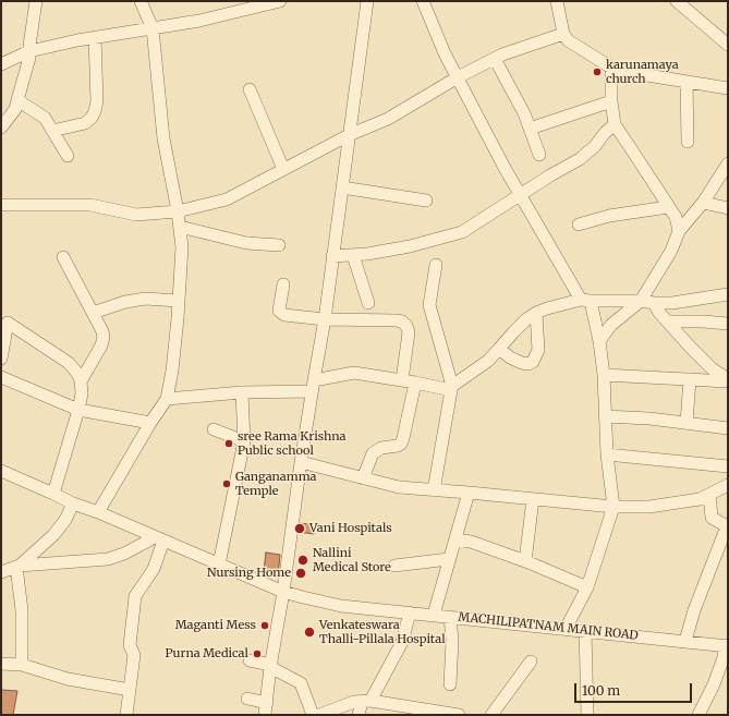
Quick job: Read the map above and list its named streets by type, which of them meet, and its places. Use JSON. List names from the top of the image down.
{
  "streets": {
    "street": ["MACHILIPATNAM MAIN ROAD"]
  },
  "places": [
    "karunamaya church",
    "sree Rama Krishna Public school",
    "Ganganamma Temple",
    "Vani Hospitals",
    "Nallini Medical Store",
    "Nursing Home",
    "Maganti Mess",
    "Venkateswara Thalli-Pillala Hospital",
    "Purna Medical"
  ],
  "scale_bar": "100 m"
}
